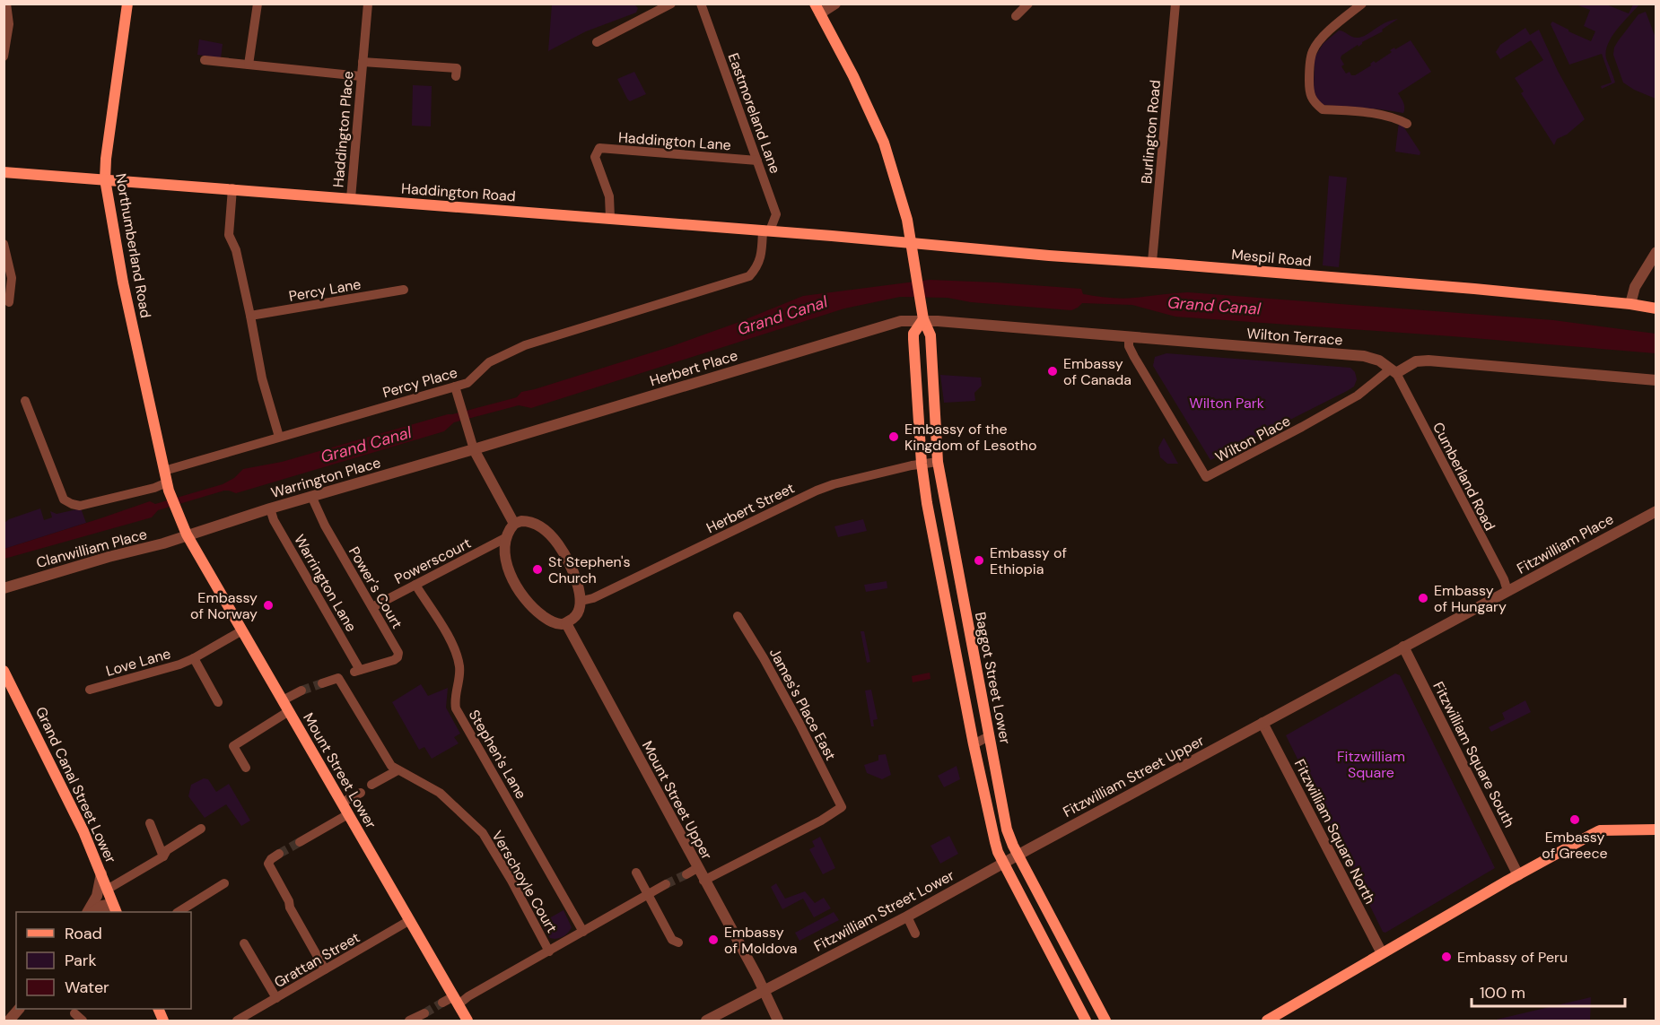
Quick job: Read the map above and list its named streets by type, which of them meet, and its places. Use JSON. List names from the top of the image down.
{
  "streets": {
    "main road": [
      "Haddington Road",
      "Northumberland Road",
      "Mespil Road",
      "Baggot Street Lower",
      "Mount Street Lower",
      "Grand Canal Street Lower"
    ],
    "street": [
      "Eastmoreland Lane",
      "Haddington Place",
      "Burlington Road",
      "Haddington Lane",
      "Percy Lane",
      "Wilton Terrace",
      "Herbert Place",
      "Percy Place",
      "Wilton Place",
      "Cumberland Road",
      "Warrington Place",
      "Herbert Street",
      "Fitzwilliam Place",
      "Clanwilliam Place",
      "Powerscourt",
      "Warrington Lane",
      "Power's Court",
      "Love Lane",
      "James's Place East",
      "Stephen's Lane",
      "Fitzwilliam Square South",
      "Fitzwilliam Street Upper",
      "Mount Street Upper",
      "Fitzwilliam Square North",
      "Verschoyle Court",
      "Fitzwilliam Street Lower",
      "Grattan Street"
    ]
  },
  "crossings": [
    ["Eastmoreland Lane", "Haddington Lane"],
    ["Eastmoreland Lane", "Haddington Road"],
    ["Eastmoreland Lane", "Percy Place"],
    ["Haddington Place", "Haddington Road"],
    ["Burlington Road", "Mespil Road"],
    ["Haddington Lane", "Haddington Road"],
    ["Haddington Road", "Northumberland Road"],
    ["Haddington Road", "Mespil Road"],
    ["Haddington Road", "Percy Place"],
    ["Haddington Road", "Baggot Street Lower"],
    ["Northumberland Road", "Percy Place"],
    ["Northumberland Road", "Mount Street Lower"],
    ["Mespil Road", "Baggot Street Lower"],
    ["Wilton Terrace", "Herbert Place"],
    ["Wilton Terrace", "Wilton Place"],
    ["Wilton Terrace", "Cumberland Road"],
    ["Wilton Terrace", "Baggot Street Lower"],
    ["Herbert Place", "Warrington Place"],
    ["Herbert Place", "Baggot Street Lower"],
    ["Wilton Place", "Cumberland Road"],
    ["Cumberland Road", "Fitzwilliam Place"],
    ["Warrington Place", "Clanwilliam Place"],
    ["Warrington Place", "Warrington Lane"],
    ["Warrington Place", "Power's Court"],
    ["Warrington Place", "Mount Street Lower"],
    ["Herbert Street", "Baggot Street Lower"],
    ["Fitzwilliam Place", "Fitzwilliam Square South"],
    ["Fitzwilliam Place", "Fitzwilliam Street Upper"],
    ["Fitzwilliam Place", "Fitzwilliam Square North"],
    ["Clanwilliam Place", "Mount Street Lower"],
    ["Powerscourt", "Power's Court"],
    ["Powerscourt", "Stephen's Lane"],
    ["Warrington Lane", "Power's Court"],
    ["Love Lane", "Mount Street Lower"],
    ["Baggot Street Lower", "Fitzwilliam Street Upper"],
    ["Baggot Street Lower", "Fitzwilliam Street Lower"],
    ["James's Place East", "Mount Street Upper"],
    ["Mount Street Lower", "Grattan Street"],
    ["Fitzwilliam Street Upper", "Fitzwilliam Square North"],
    ["Fitzwilliam Street Upper", "Fitzwilliam Street Lower"],
    ["Mount Street Upper", "Fitzwilliam Street Lower"]
  ],
  "water": ["Grand Canal"],
  "parks": ["Wilton Park", "Fitzwilliam Square"],
  "places": [
    "Embassy of Canada",
    "Embassy of the Kingdom of Lesotho",
    "Embassy of Ethiopia",
    "St Stephen's Church",
    "Embassy of Hungary",
    "Embassy of Norway",
    "Embassy of Greece",
    "Embassy of Moldova",
    "Embassy of Peru"
  ],
  "legend": ["Road", "Park", "Water"],
  "scale_bar": "100 m"
}
